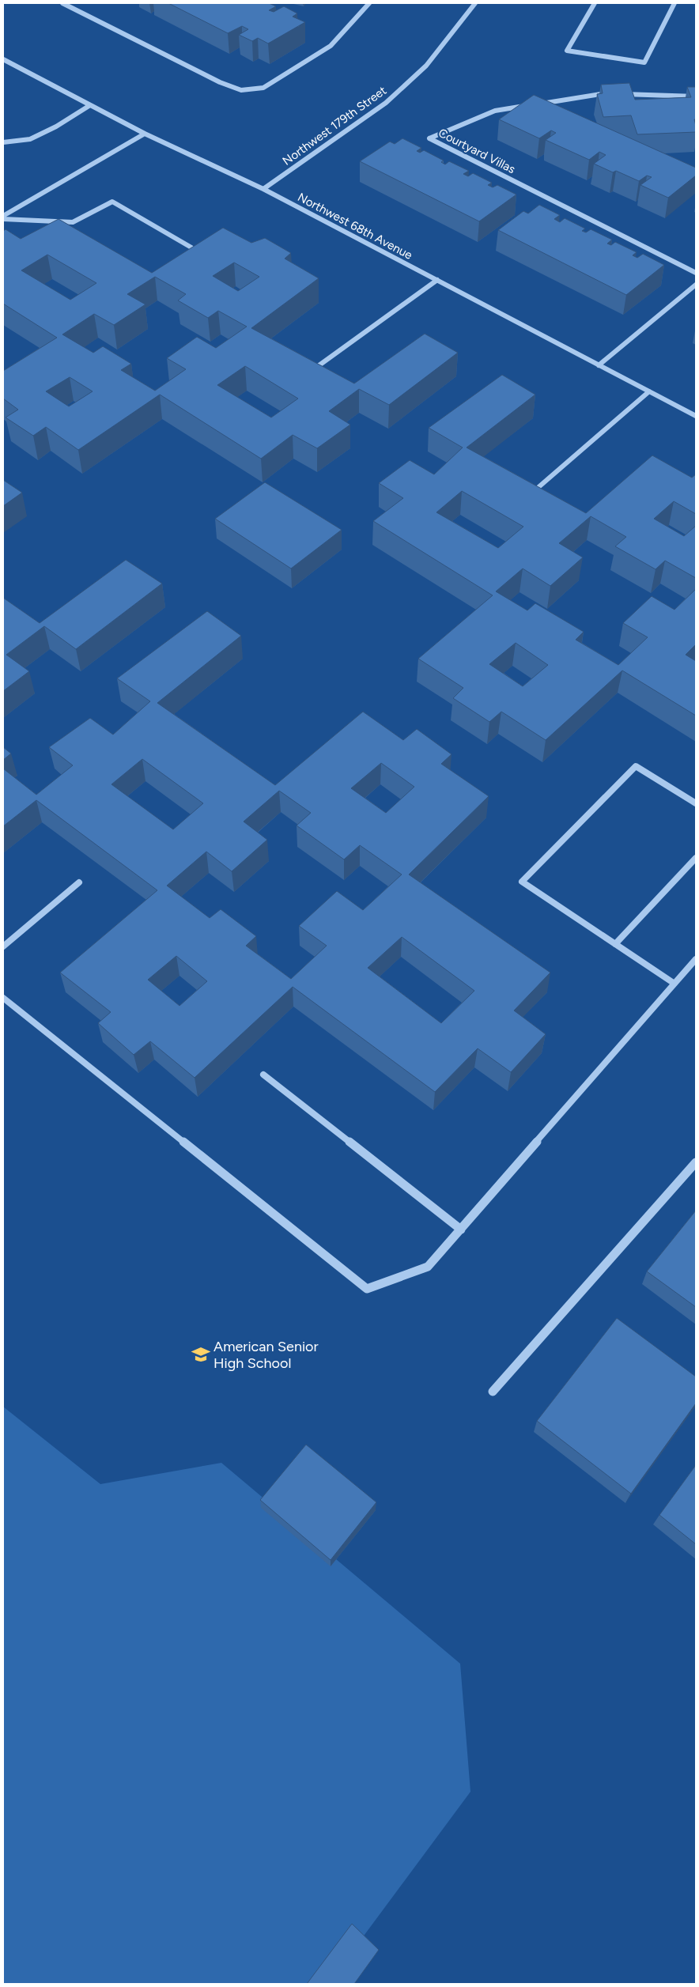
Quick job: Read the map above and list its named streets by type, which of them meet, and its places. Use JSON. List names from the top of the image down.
{
  "streets": {
    "street": ["Northwest 179th Street", "Courtyard Villas", "Northwest 68th Avenue"]
  },
  "crossings": [
    ["Northwest 179th Street", "Northwest 68th Avenue"]
  ],
  "places": {
    "school or university": ["American Senior High School"]
  }
}
